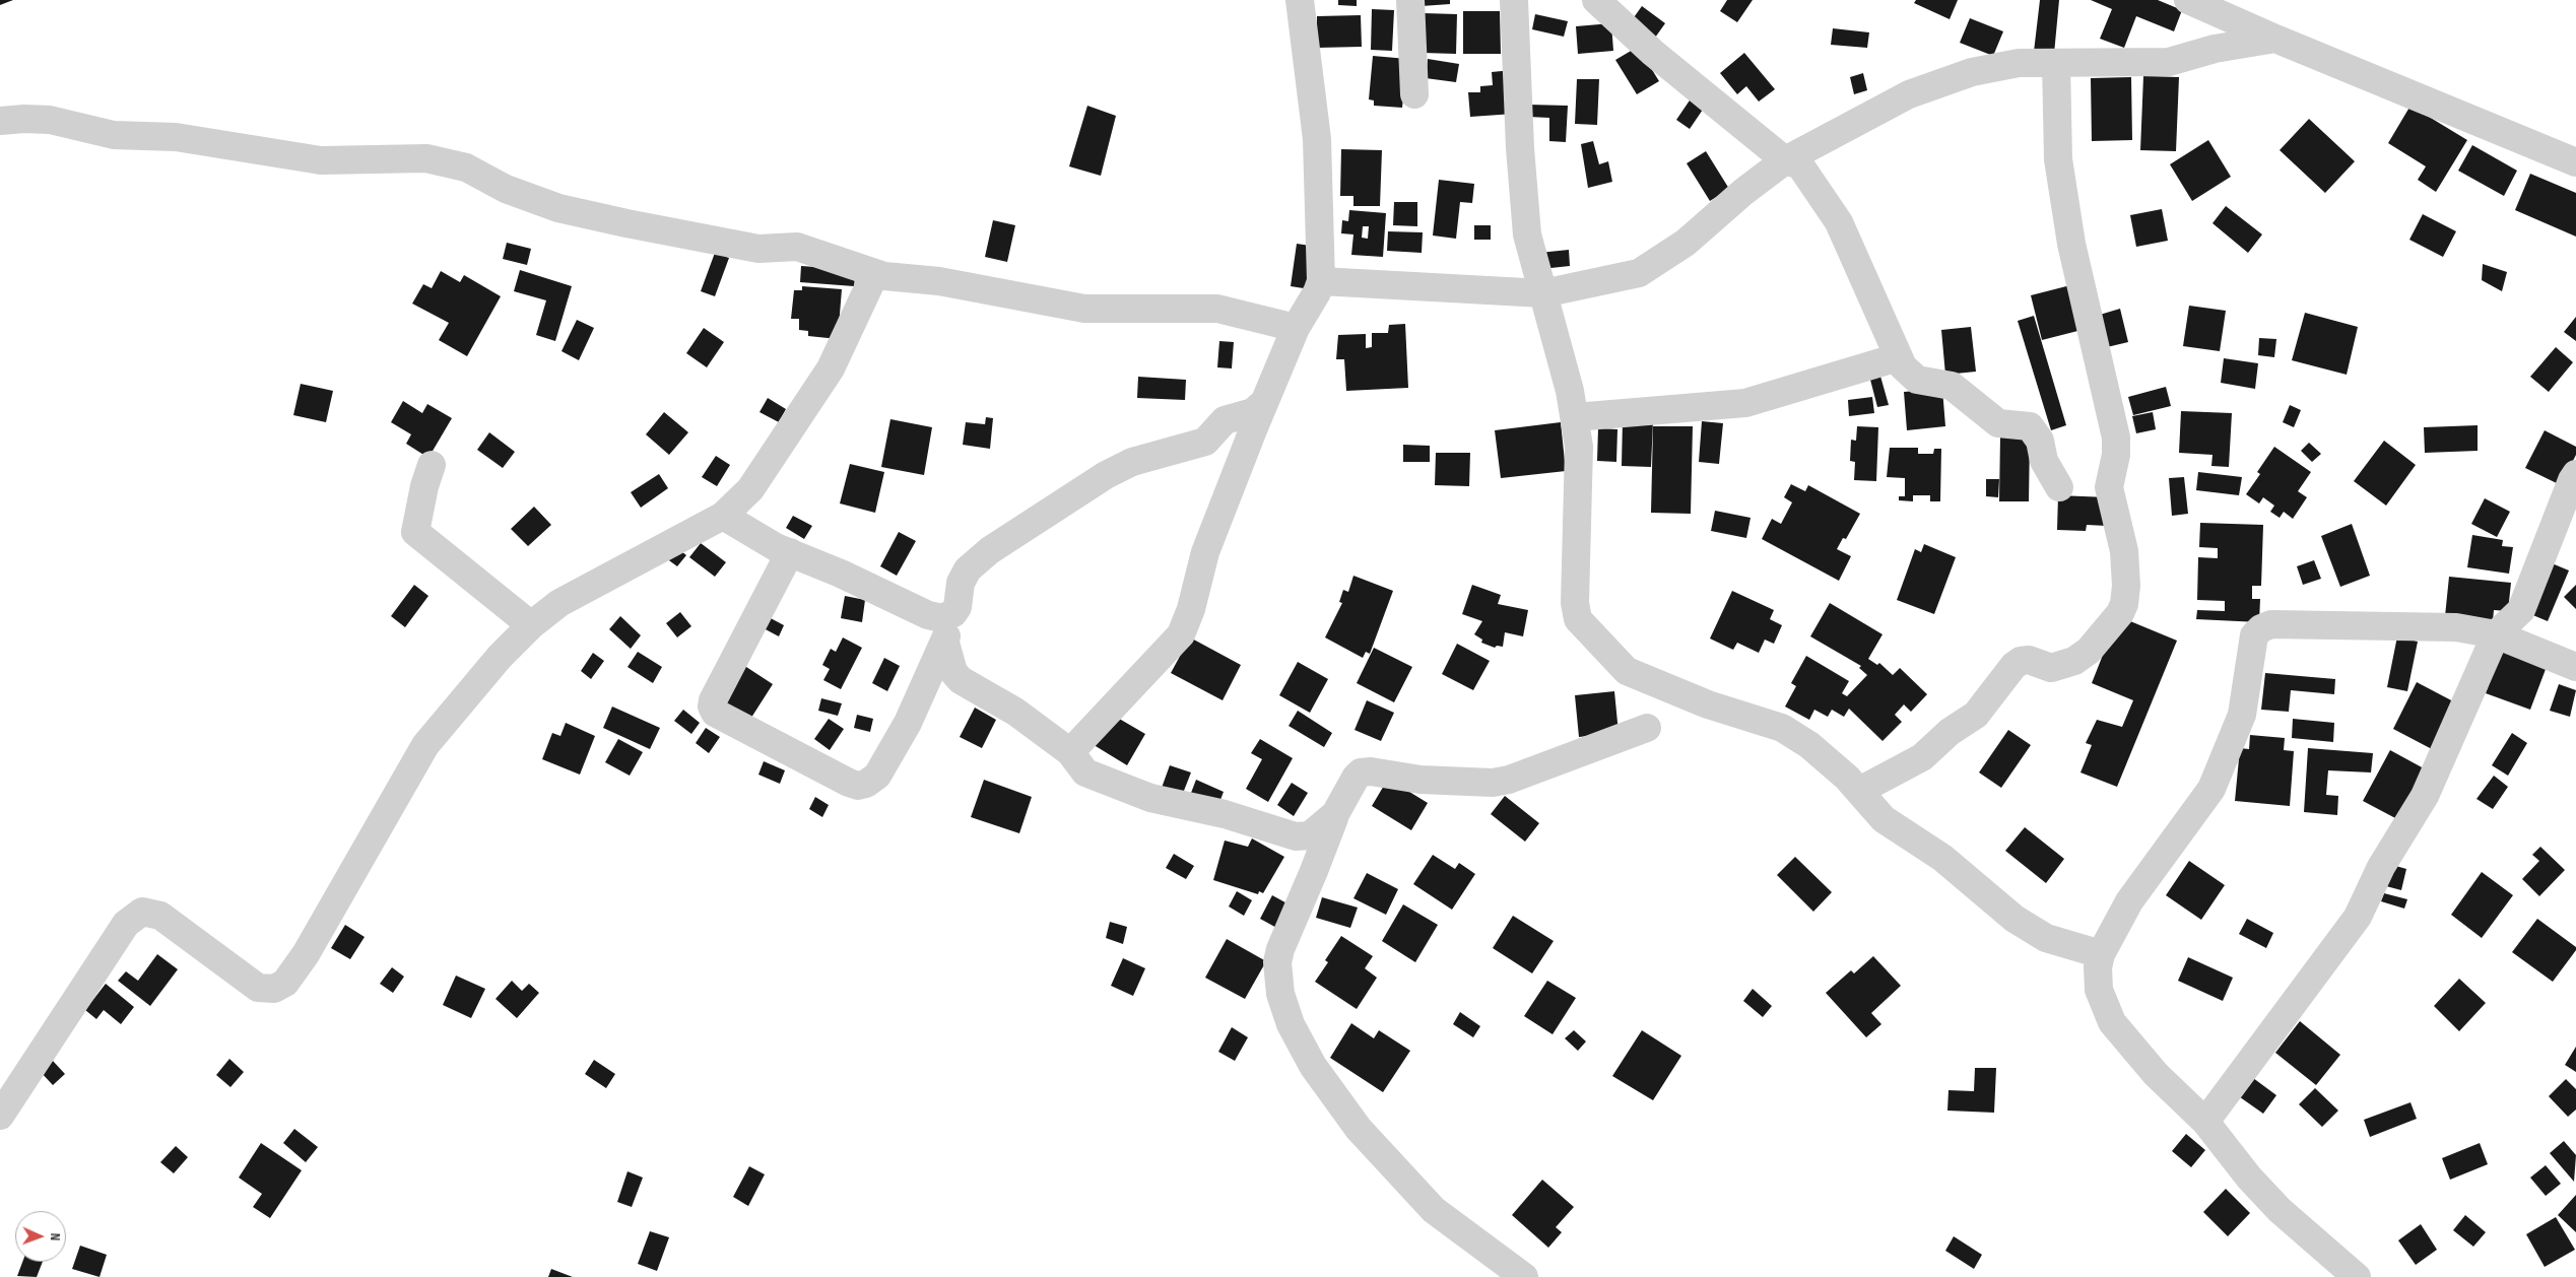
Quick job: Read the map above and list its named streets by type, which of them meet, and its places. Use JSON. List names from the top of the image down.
{
  "north": "right"
}
